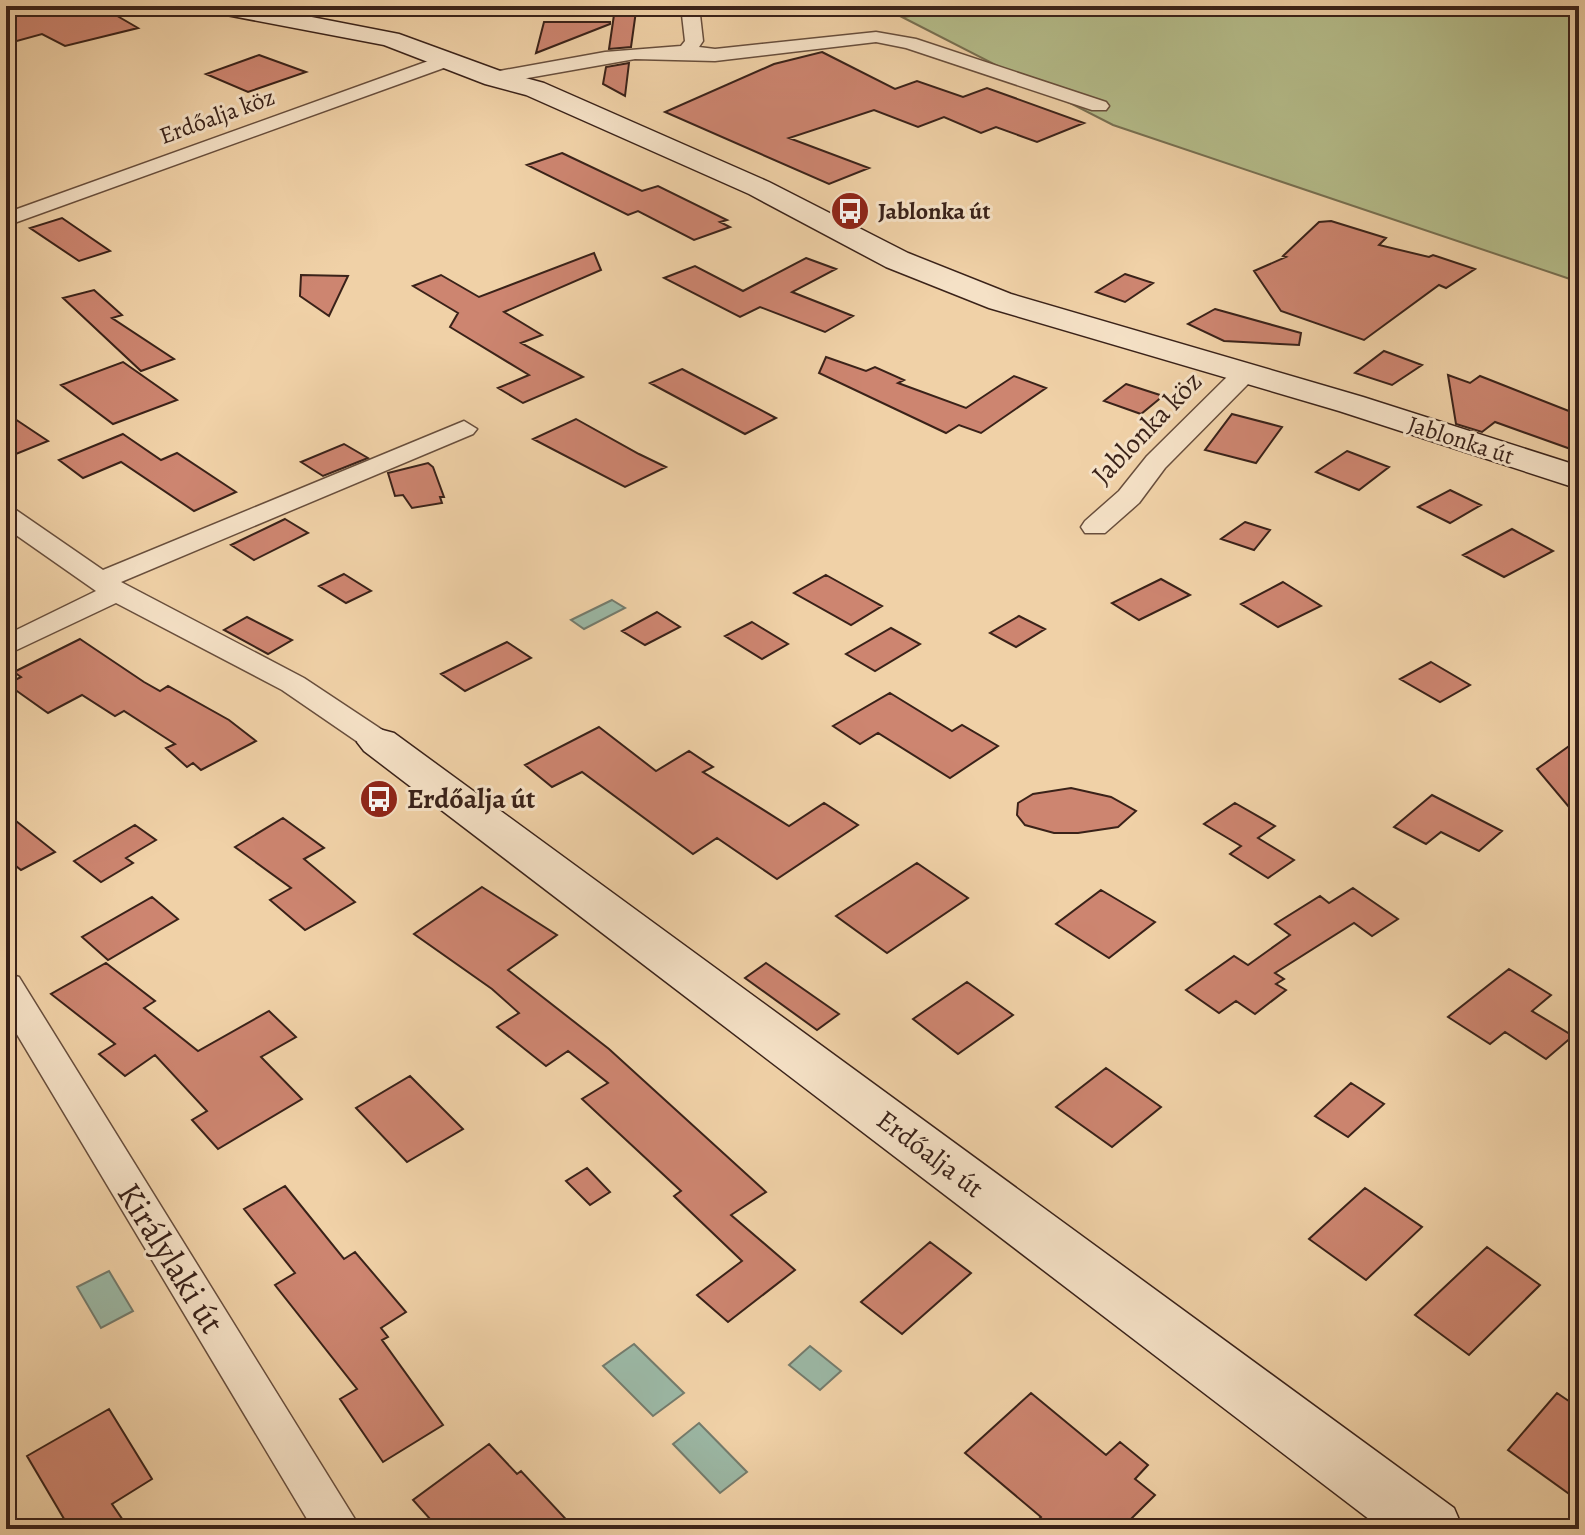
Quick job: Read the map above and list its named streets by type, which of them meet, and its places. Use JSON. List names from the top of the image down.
{
  "streets": {
    "street": [
      "Erdőalja köz",
      "Jablonka köz",
      "Jablonka út",
      "Erdőalja út",
      "Királylaki út"
    ]
  },
  "crossings": [
    ["Erdőalja köz", "Jablonka út"],
    ["Jablonka köz", "Jablonka út"]
  ],
  "places": {
    "bus stop": ["Jablonka út", "Erdőalja út"]
  }
}
